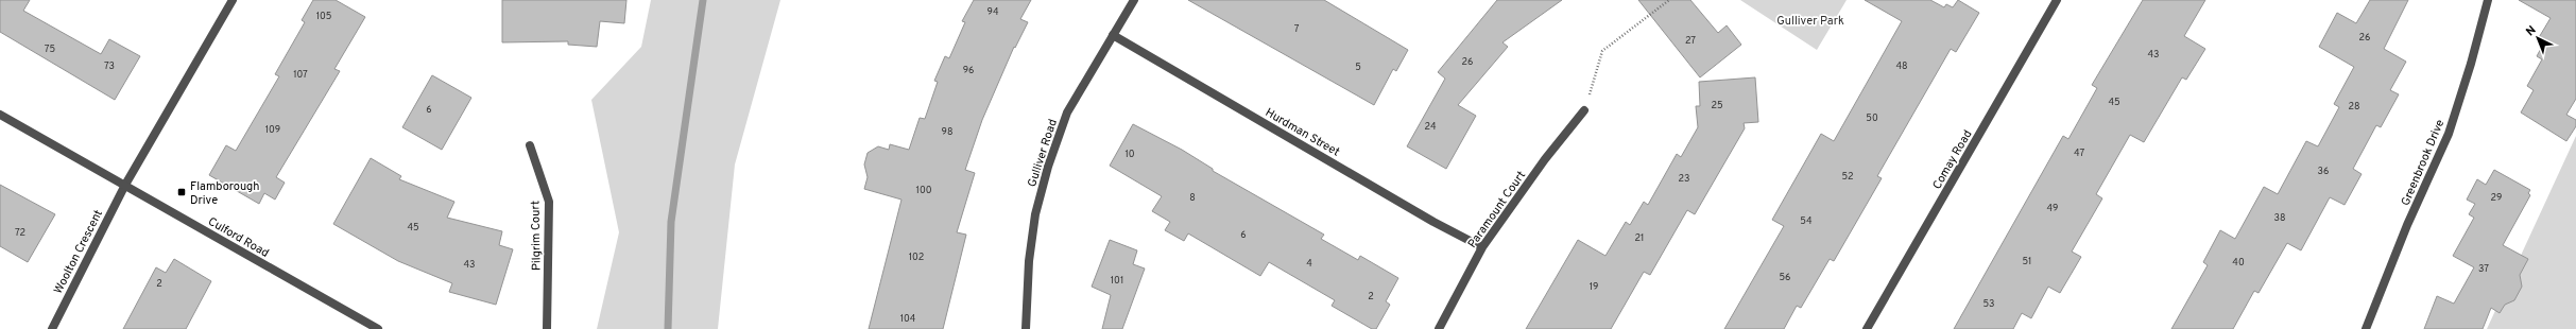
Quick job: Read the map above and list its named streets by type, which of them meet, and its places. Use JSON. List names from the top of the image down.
{
  "streets": {
    "street": [
      "Hurdman Street",
      "Gulliver Road",
      "Comay Road",
      "Greenbrook Drive",
      "Paramount Court",
      "Pilgrim Court",
      "Culford Road",
      "Woolton Crescent"
    ]
  },
  "crossings": [
    ["Hurdman Street", "Gulliver Road"],
    ["Hurdman Street", "Paramount Court"],
    ["Culford Road", "Woolton Crescent"]
  ],
  "parks": ["Gulliver Park"],
  "places": {
    "transit": ["Flamborough Drive"]
  },
  "house_numbers": [
    "94",
    "105",
    "7",
    "26",
    "27",
    "75",
    "43",
    "26",
    "73",
    "48",
    "5",
    "96",
    "107",
    "45",
    "25",
    "28",
    "6",
    "50",
    "24",
    "109",
    "98",
    "47",
    "10",
    "36",
    "52",
    "23",
    "100",
    "8",
    "29",
    "49",
    "38",
    "54",
    "45",
    "72",
    "6",
    "21",
    "102",
    "51",
    "40",
    "4",
    "43",
    "37",
    "56",
    "101",
    "2",
    "19",
    "2",
    "53",
    "104"
  ],
  "north": "top left"
}
